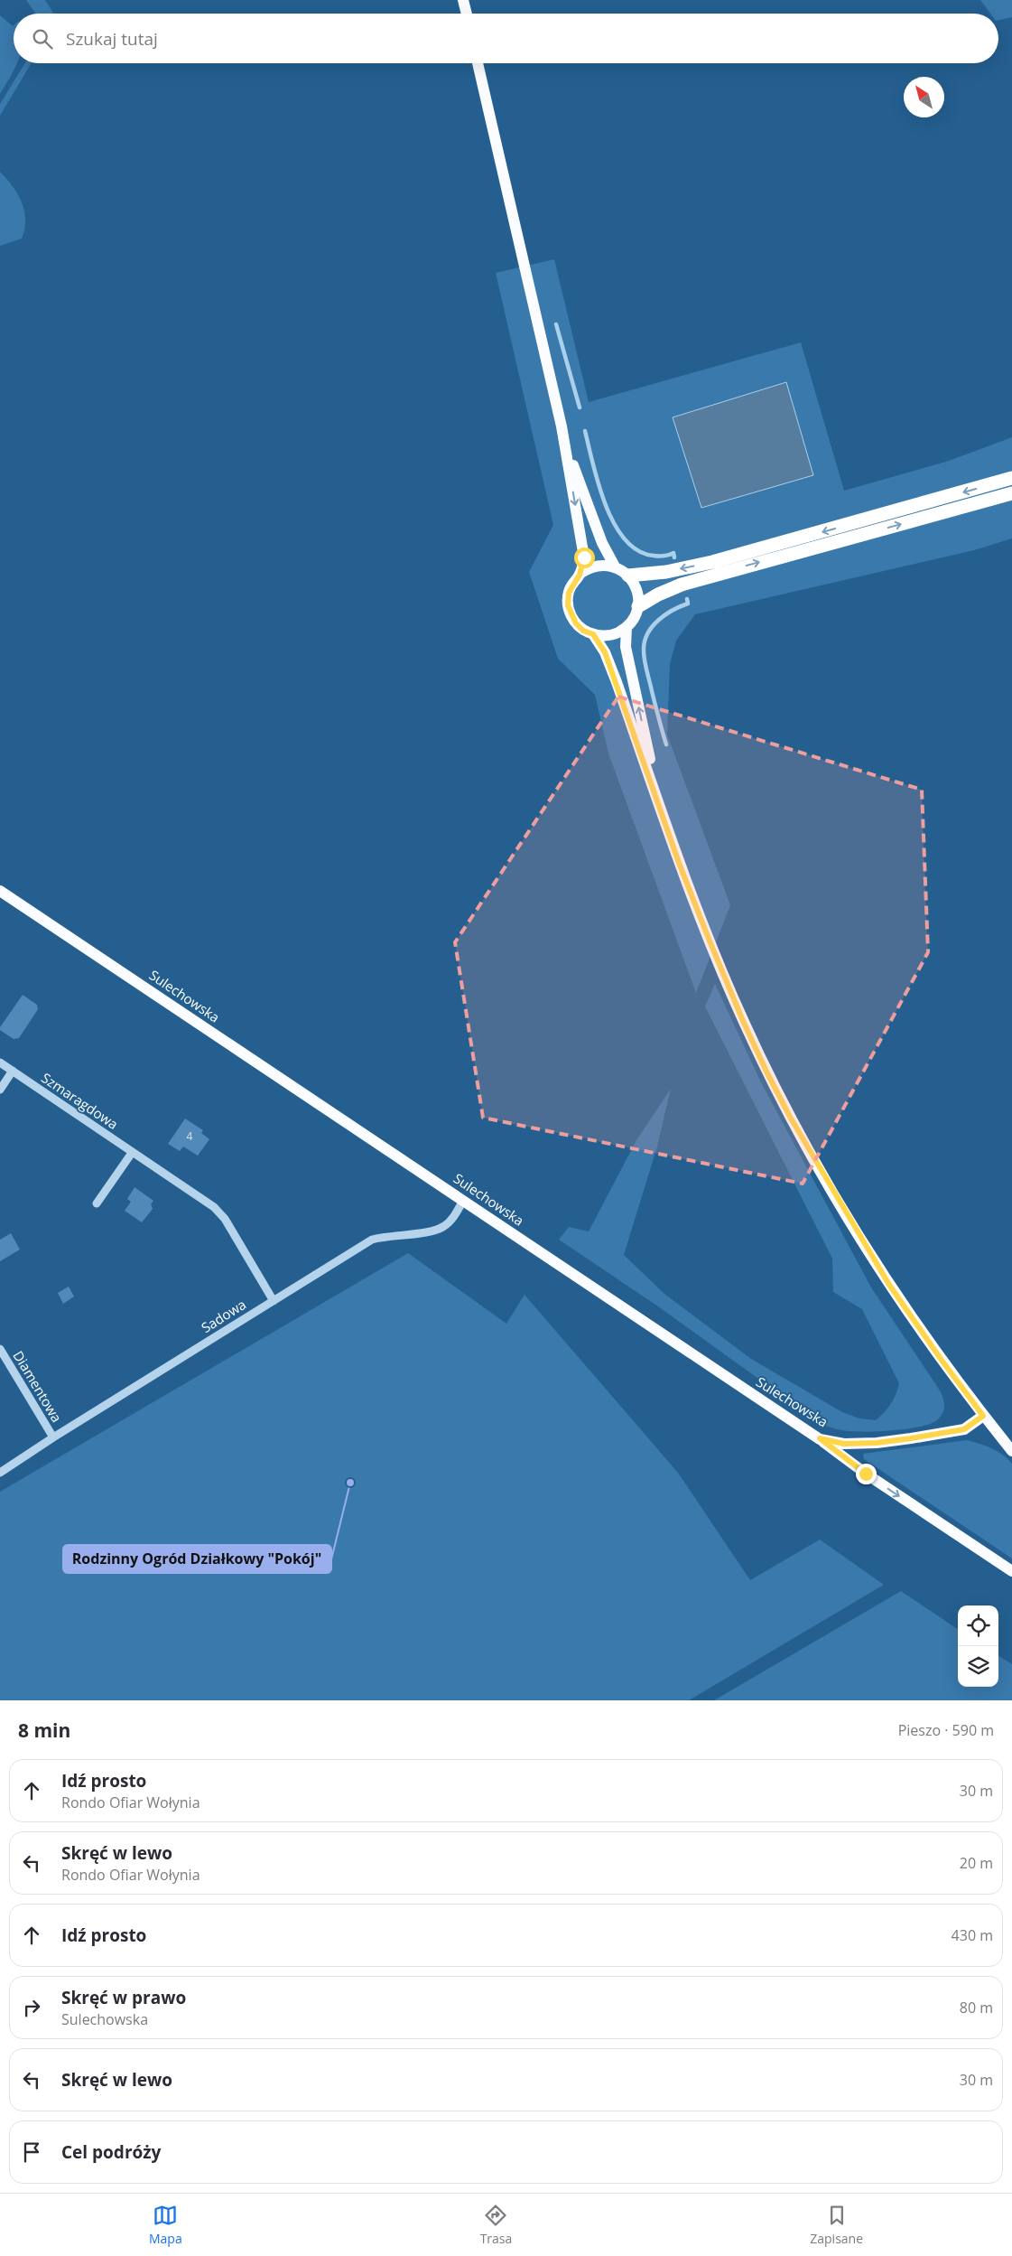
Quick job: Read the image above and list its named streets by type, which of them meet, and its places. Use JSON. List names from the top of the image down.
{
  "streets": {
    "main road": ["Sulechowska"],
    "street": ["Szmaragdowa", "Sadowa", "Diamentowa"]
  },
  "crossings": [
    ["Sulechowska", "Sadowa"],
    ["Szmaragdowa", "Sadowa"],
    ["Sadowa", "Diamentowa"]
  ],
  "places": ["Rodzinny Ogród Działkowy \"Pokój\""],
  "house_numbers": ["4"],
  "north": "top left",
  "page": {
    "search": "Szukaj tutaj",
    "heading": ["8 min", "Pieszo · 590 m"],
    "list": [
      ["Idź prosto", "Rondo Ofiar Wołynia", "30 m"],
      ["Skręć w lewo", "Rondo Ofiar Wołynia", "20 m"],
      ["Idź prosto", "430 m"],
      ["Skręć w prawo", "Sulechowska", "80 m"],
      ["Skręć w lewo", "30 m"],
      "Cel podróży"
    ],
    "nav": ["Mapa", "Trasa", "Zapisane"]
  }
}
